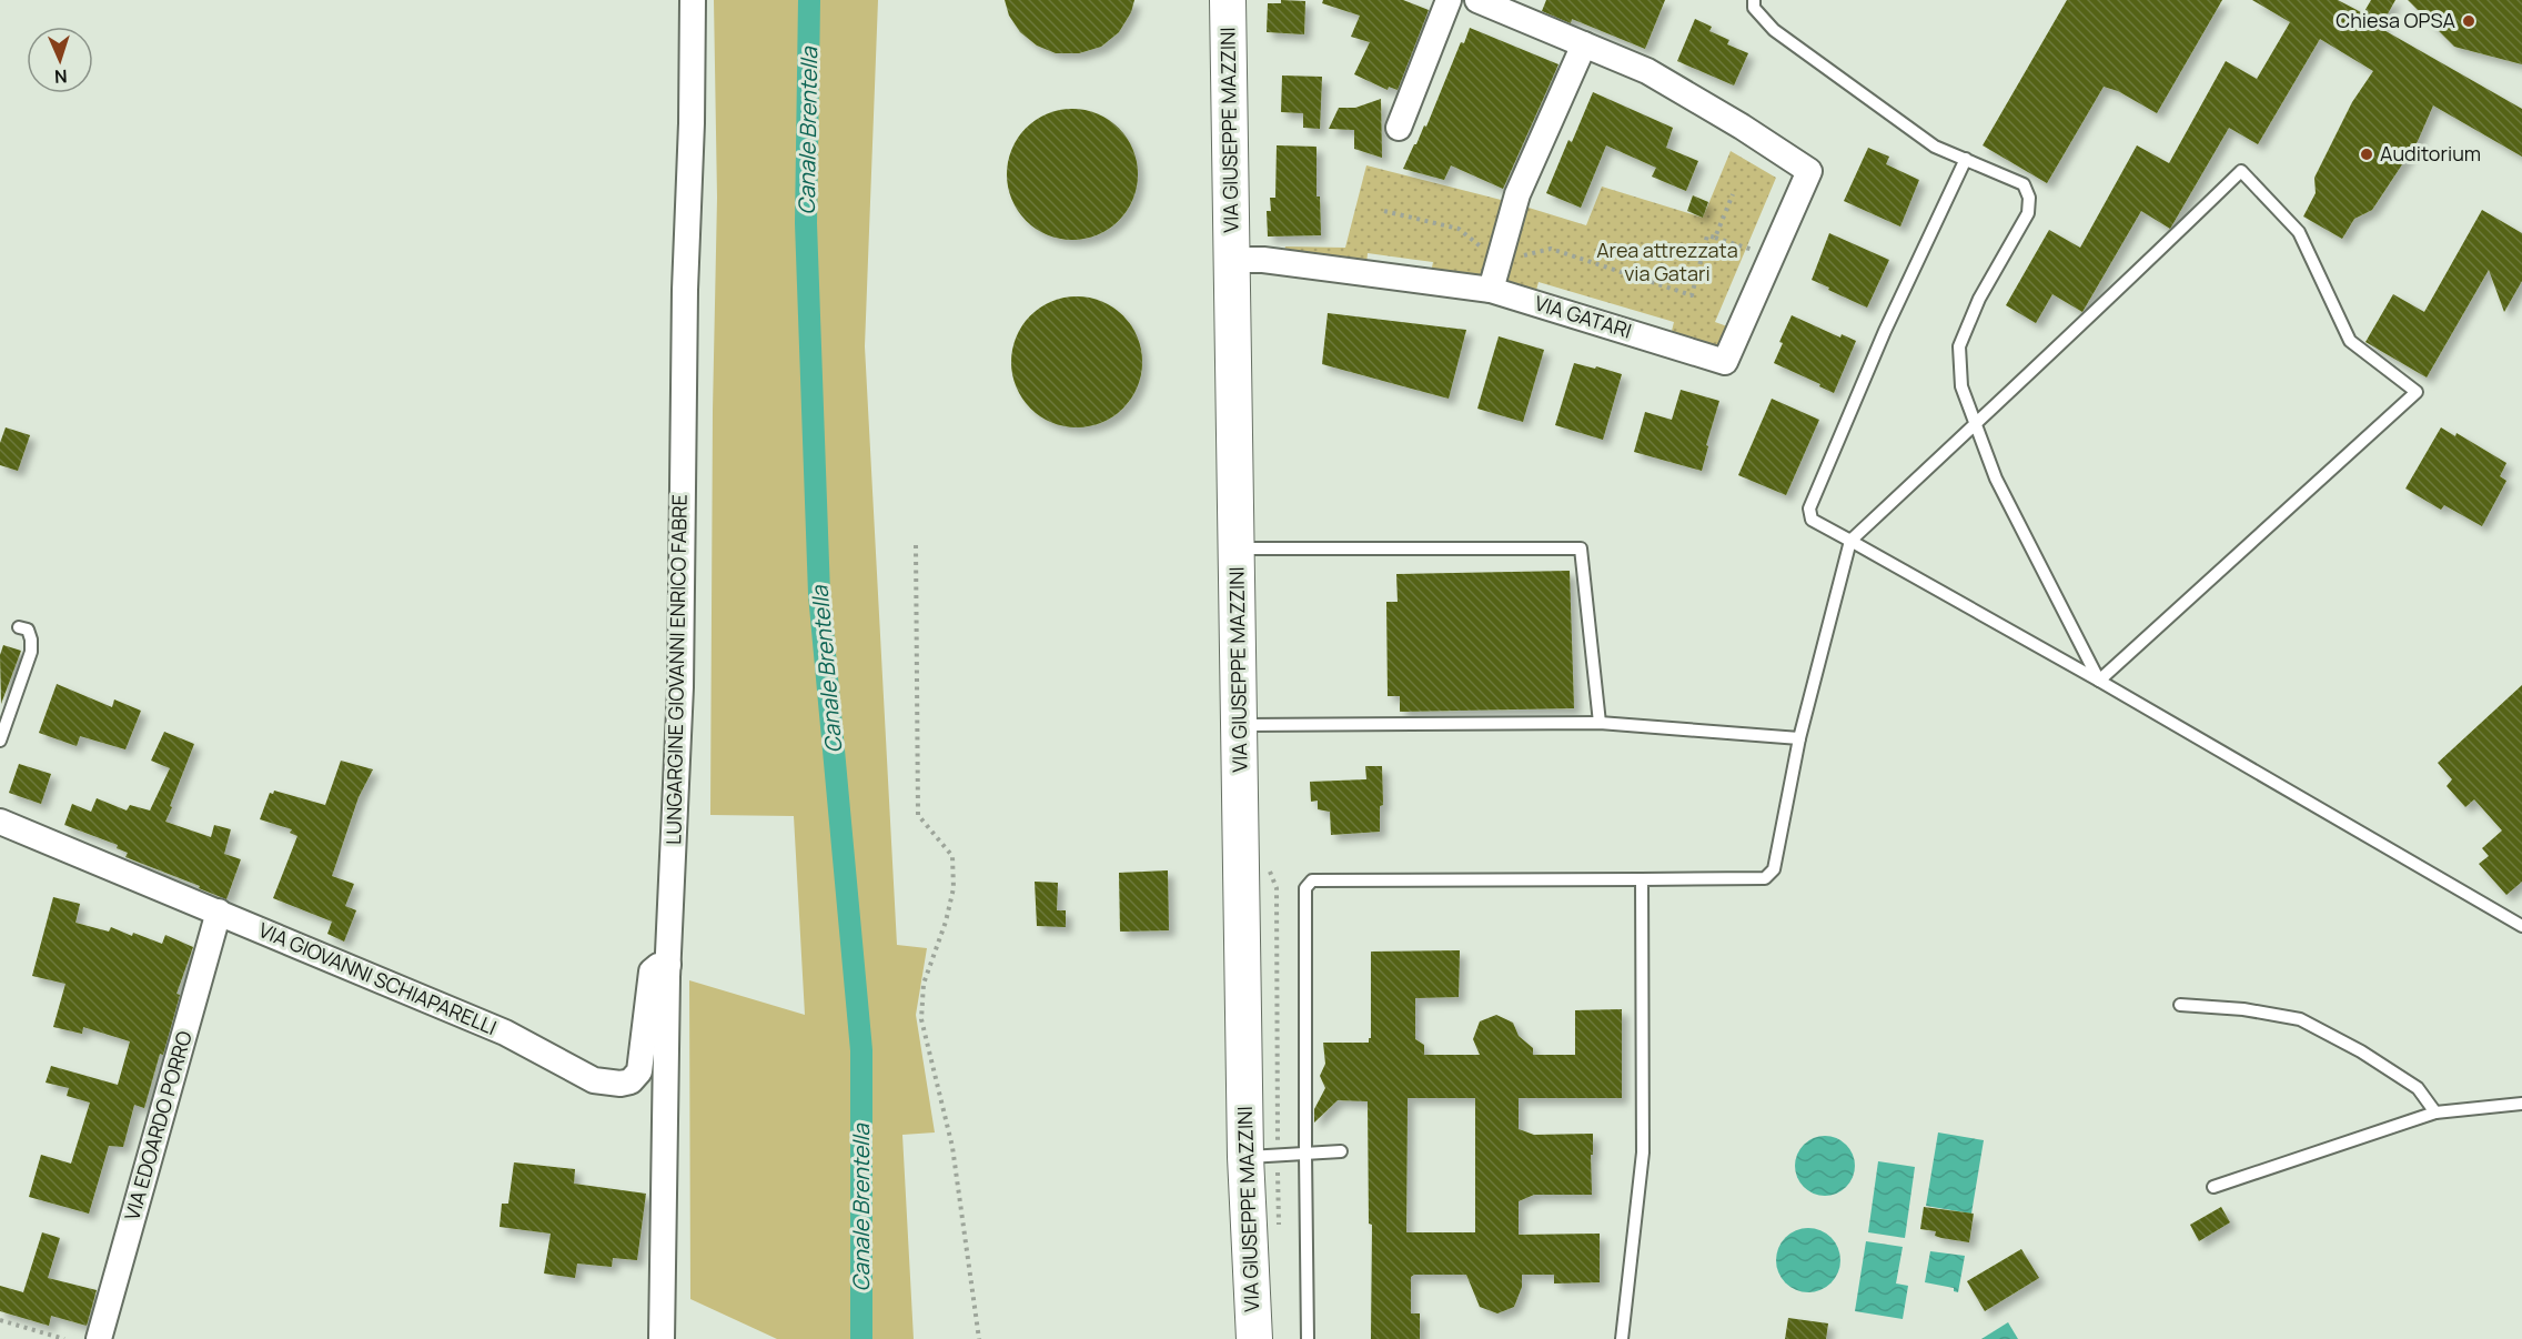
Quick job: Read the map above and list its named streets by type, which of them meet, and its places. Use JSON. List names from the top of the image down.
{
  "streets": {
    "main road": ["VIA GIUSEPPE MAZZINI"],
    "street": [
      "VIA GATARI",
      "LUNGARGINE GIOVANNI ENRICO FABRE",
      "VIA GIOVANNI SCHIAPARELLI",
      "VIA EDOARDO PORRO"
    ]
  },
  "crossings": [
    ["VIA GIUSEPPE MAZZINI", "VIA GATARI"],
    ["LUNGARGINE GIOVANNI ENRICO FABRE", "VIA GIOVANNI SCHIAPARELLI"],
    ["VIA GIOVANNI SCHIAPARELLI", "VIA EDOARDO PORRO"]
  ],
  "water": ["Canale Brentella"],
  "parks": ["Area attrezzata via Gatari"],
  "places": ["Chiesa OPSA", "Auditorium"],
  "north": "bottom"
}
